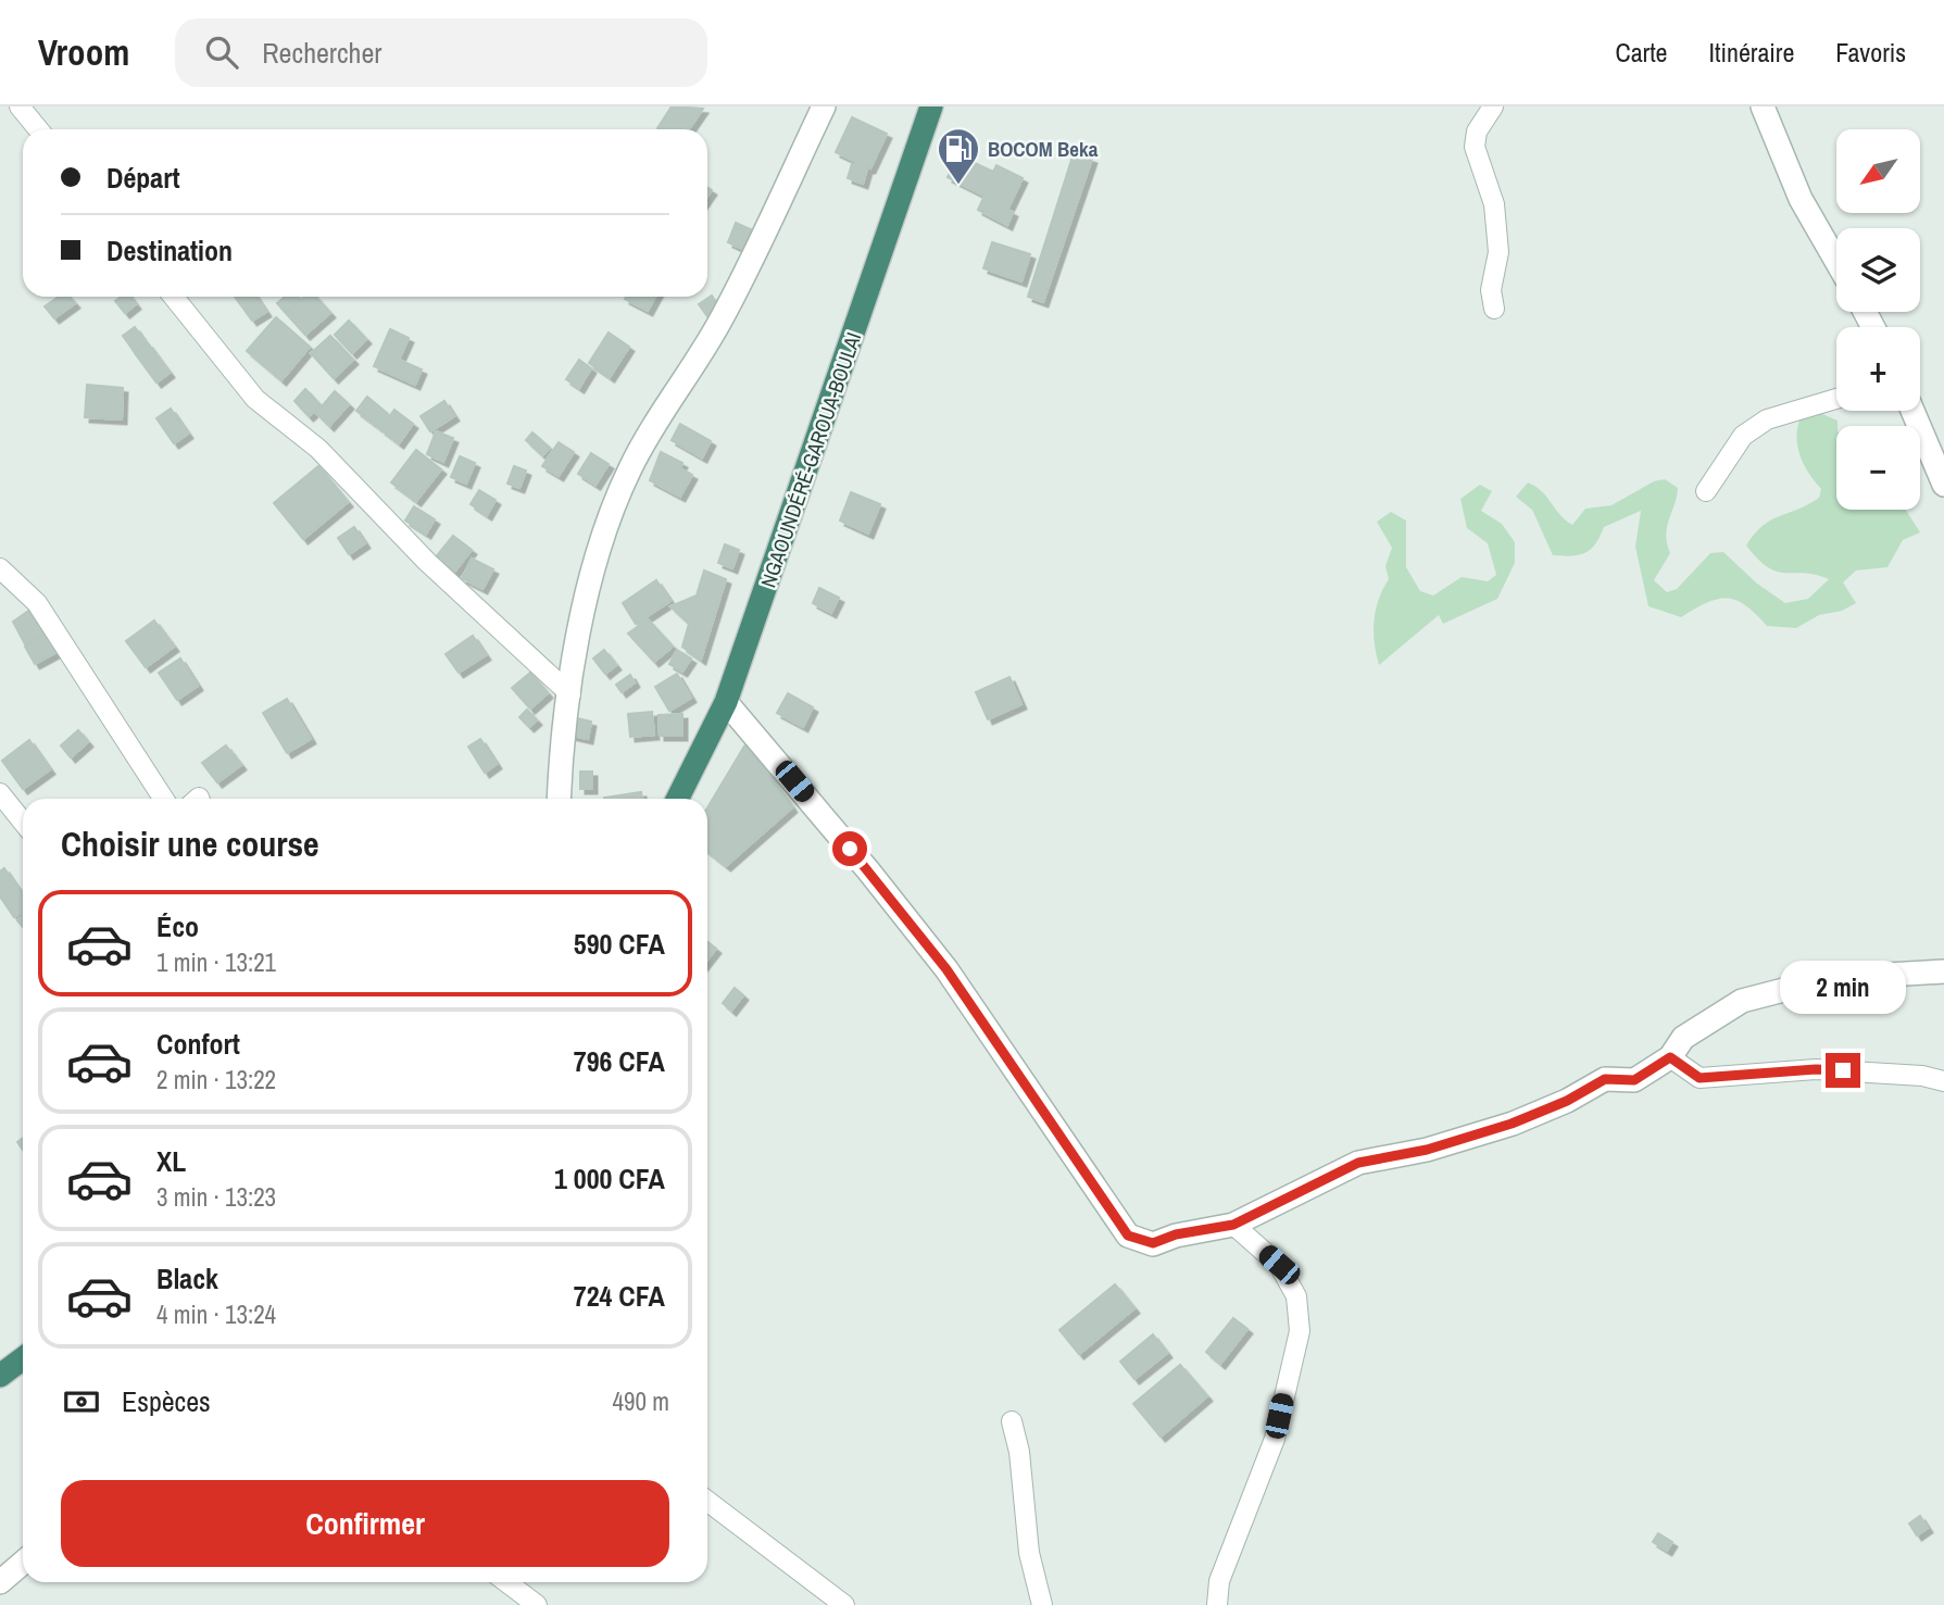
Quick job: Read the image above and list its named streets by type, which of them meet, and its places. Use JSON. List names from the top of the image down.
{
  "streets": {
    "highway": ["NGAOUNDÉRÉ-GAROUA-BOULAI"]
  },
  "places": {
    "fuel station": ["BOCOM Beka"]
  },
  "north": "bottom left",
  "page": {
    "header": "Vroom",
    "search": "Rechercher",
    "nav": ["Carte", "Itinéraire", "Favoris"],
    "map_buttons": ["+", "−"],
    "banner": ["Départ", "Destination"],
    "heading": "Choisir une course",
    "list": [
      {
        "name": "Éco",
        "note": "1 min · 13:21",
        "value": "590 CFA"
      },
      {
        "name": "Confort",
        "note": "2 min · 13:22",
        "value": "796 CFA"
      },
      {
        "name": "XL",
        "note": "3 min · 13:23",
        "value": "1 000 CFA"
      },
      {
        "name": "Black",
        "note": "4 min · 13:24",
        "value": "724 CFA"
      }
    ],
    "bubble": "2 min",
    "pay": ["Espèces", "490 m"],
    "buttons": "Confirmer"
  }
}
